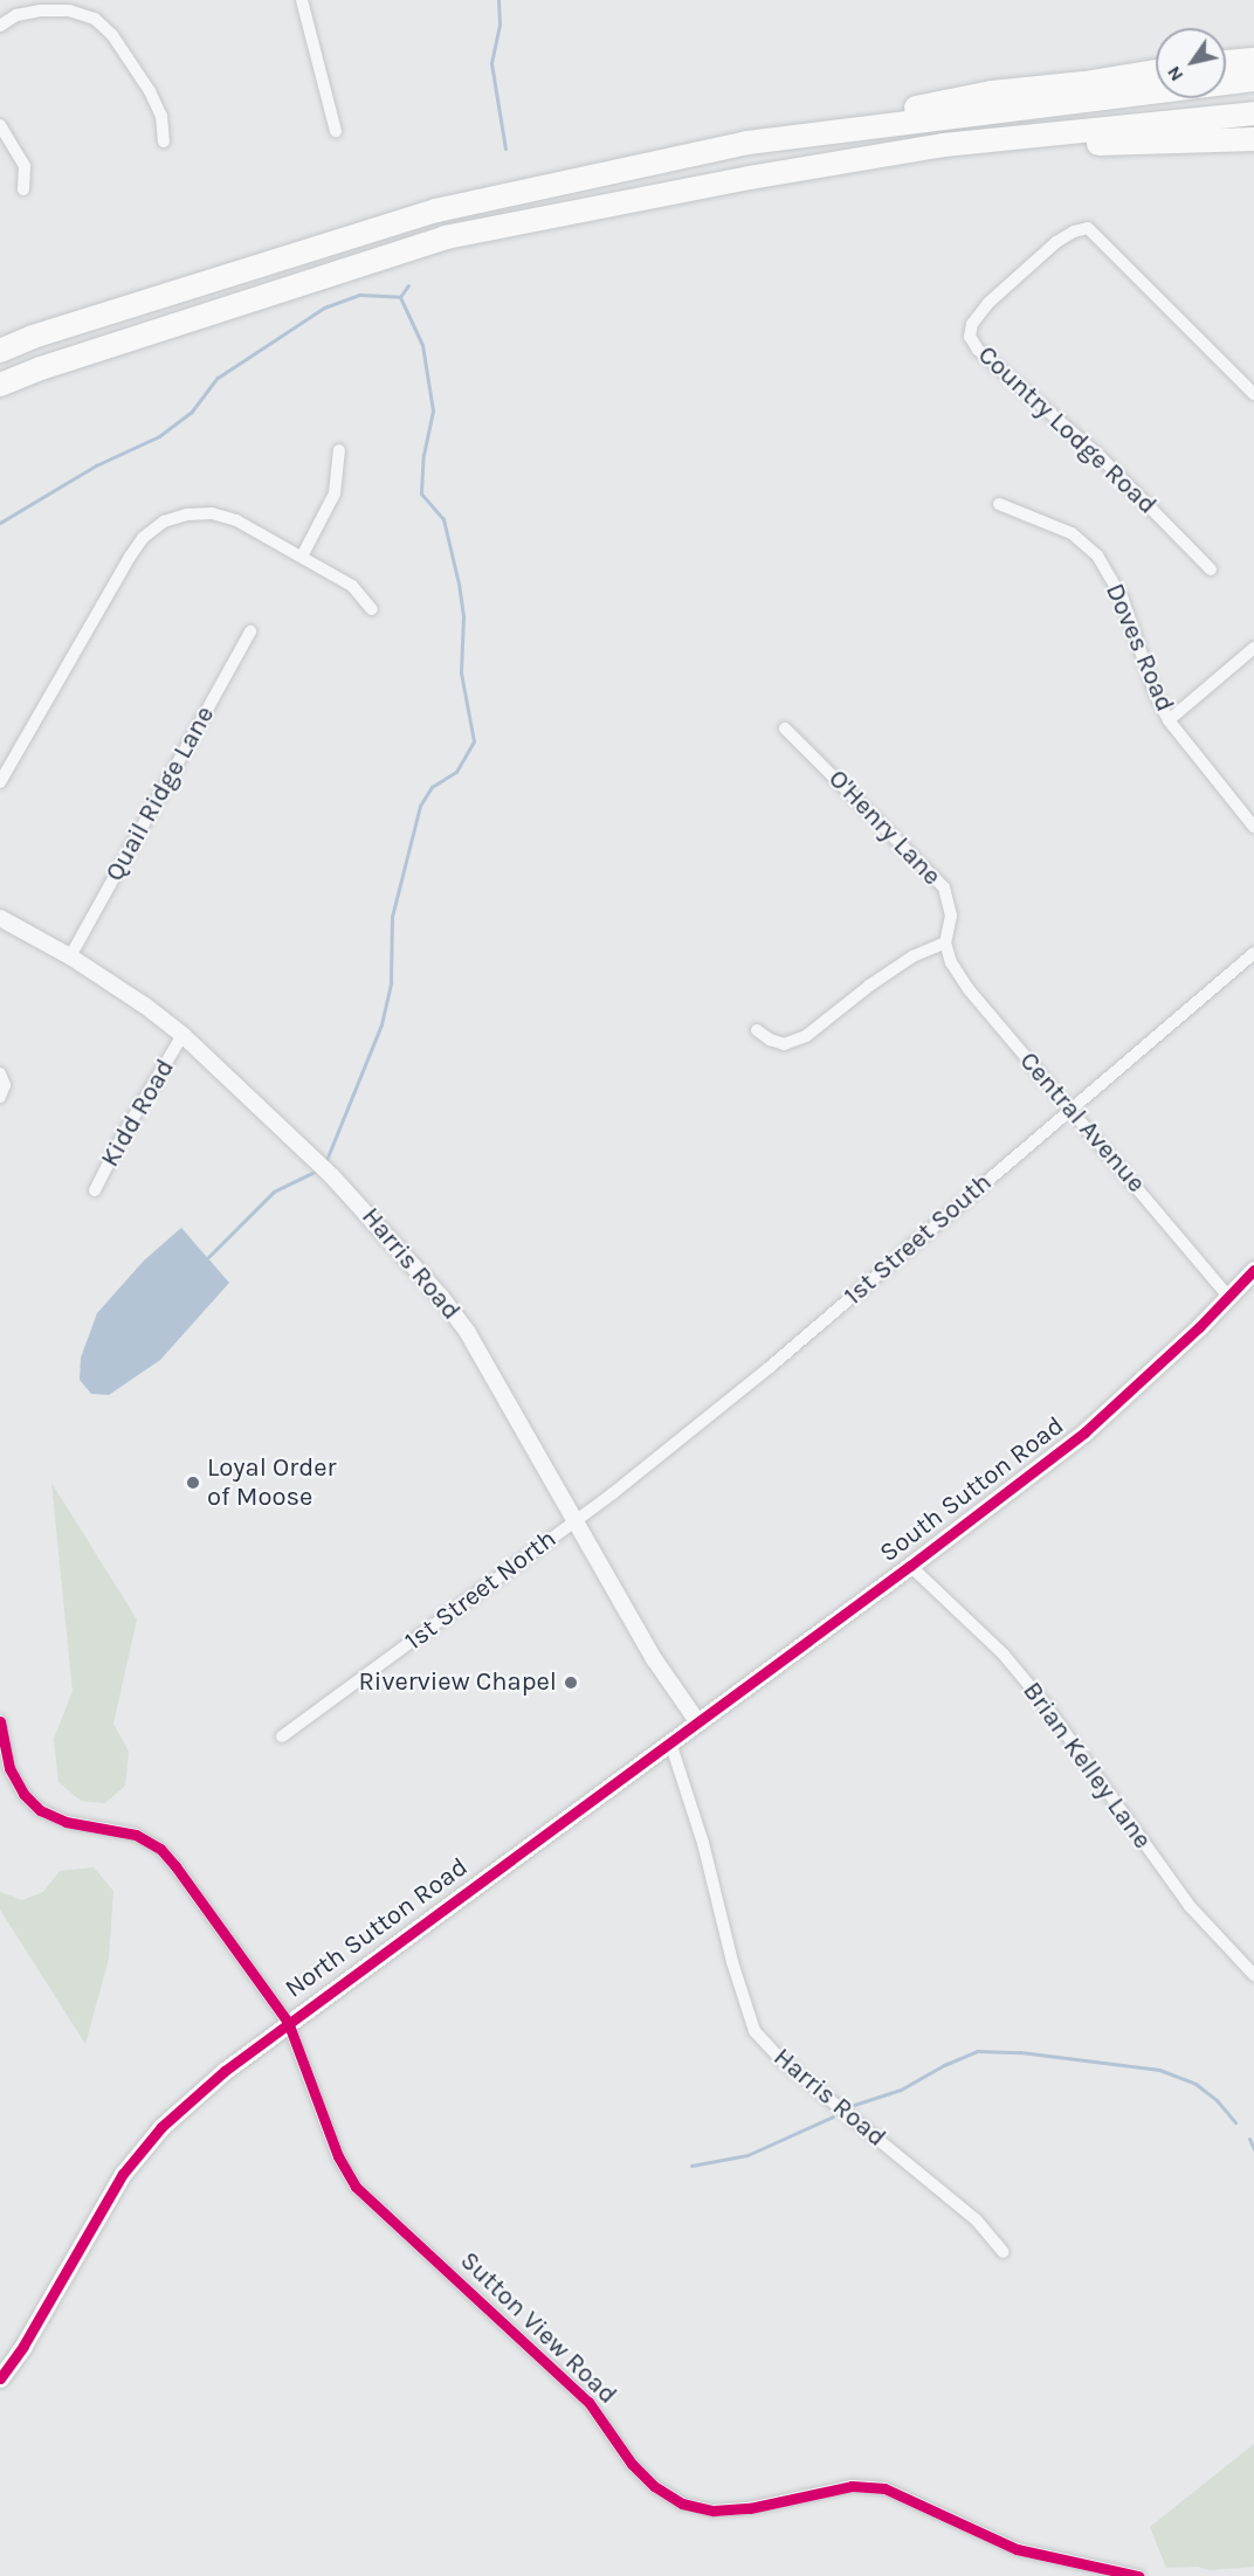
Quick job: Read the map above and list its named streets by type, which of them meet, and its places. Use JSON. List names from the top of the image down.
{
  "streets": {
    "main road": ["South Sutton Road", "North Sutton Road"],
    "street": [
      "Country Lodge Road",
      "Doves Road",
      "Quail Ridge Lane",
      "O'Henry Lane",
      "Kidd Road",
      "Central Avenue",
      "1st Street South",
      "Harris Road",
      "1st Street North",
      "Brian Kelley Lane",
      "Sutton View Road"
    ]
  },
  "crossings": [
    ["Quail Ridge Lane", "Harris Road"],
    ["O'Henry Lane", "Central Avenue"],
    ["Kidd Road", "Harris Road"],
    ["Central Avenue", "1st Street South"],
    ["Central Avenue", "South Sutton Road"],
    ["1st Street South", "Harris Road"],
    ["1st Street South", "1st Street North"],
    ["Harris Road", "South Sutton Road"],
    ["Harris Road", "1st Street North"],
    ["Harris Road", "North Sutton Road"],
    ["South Sutton Road", "Brian Kelley Lane"],
    ["South Sutton Road", "North Sutton Road"],
    ["North Sutton Road", "Sutton View Road"]
  ],
  "places": ["Loyal Order of Moose", "Riverview Chapel"],
  "north": "bottom left"
}
